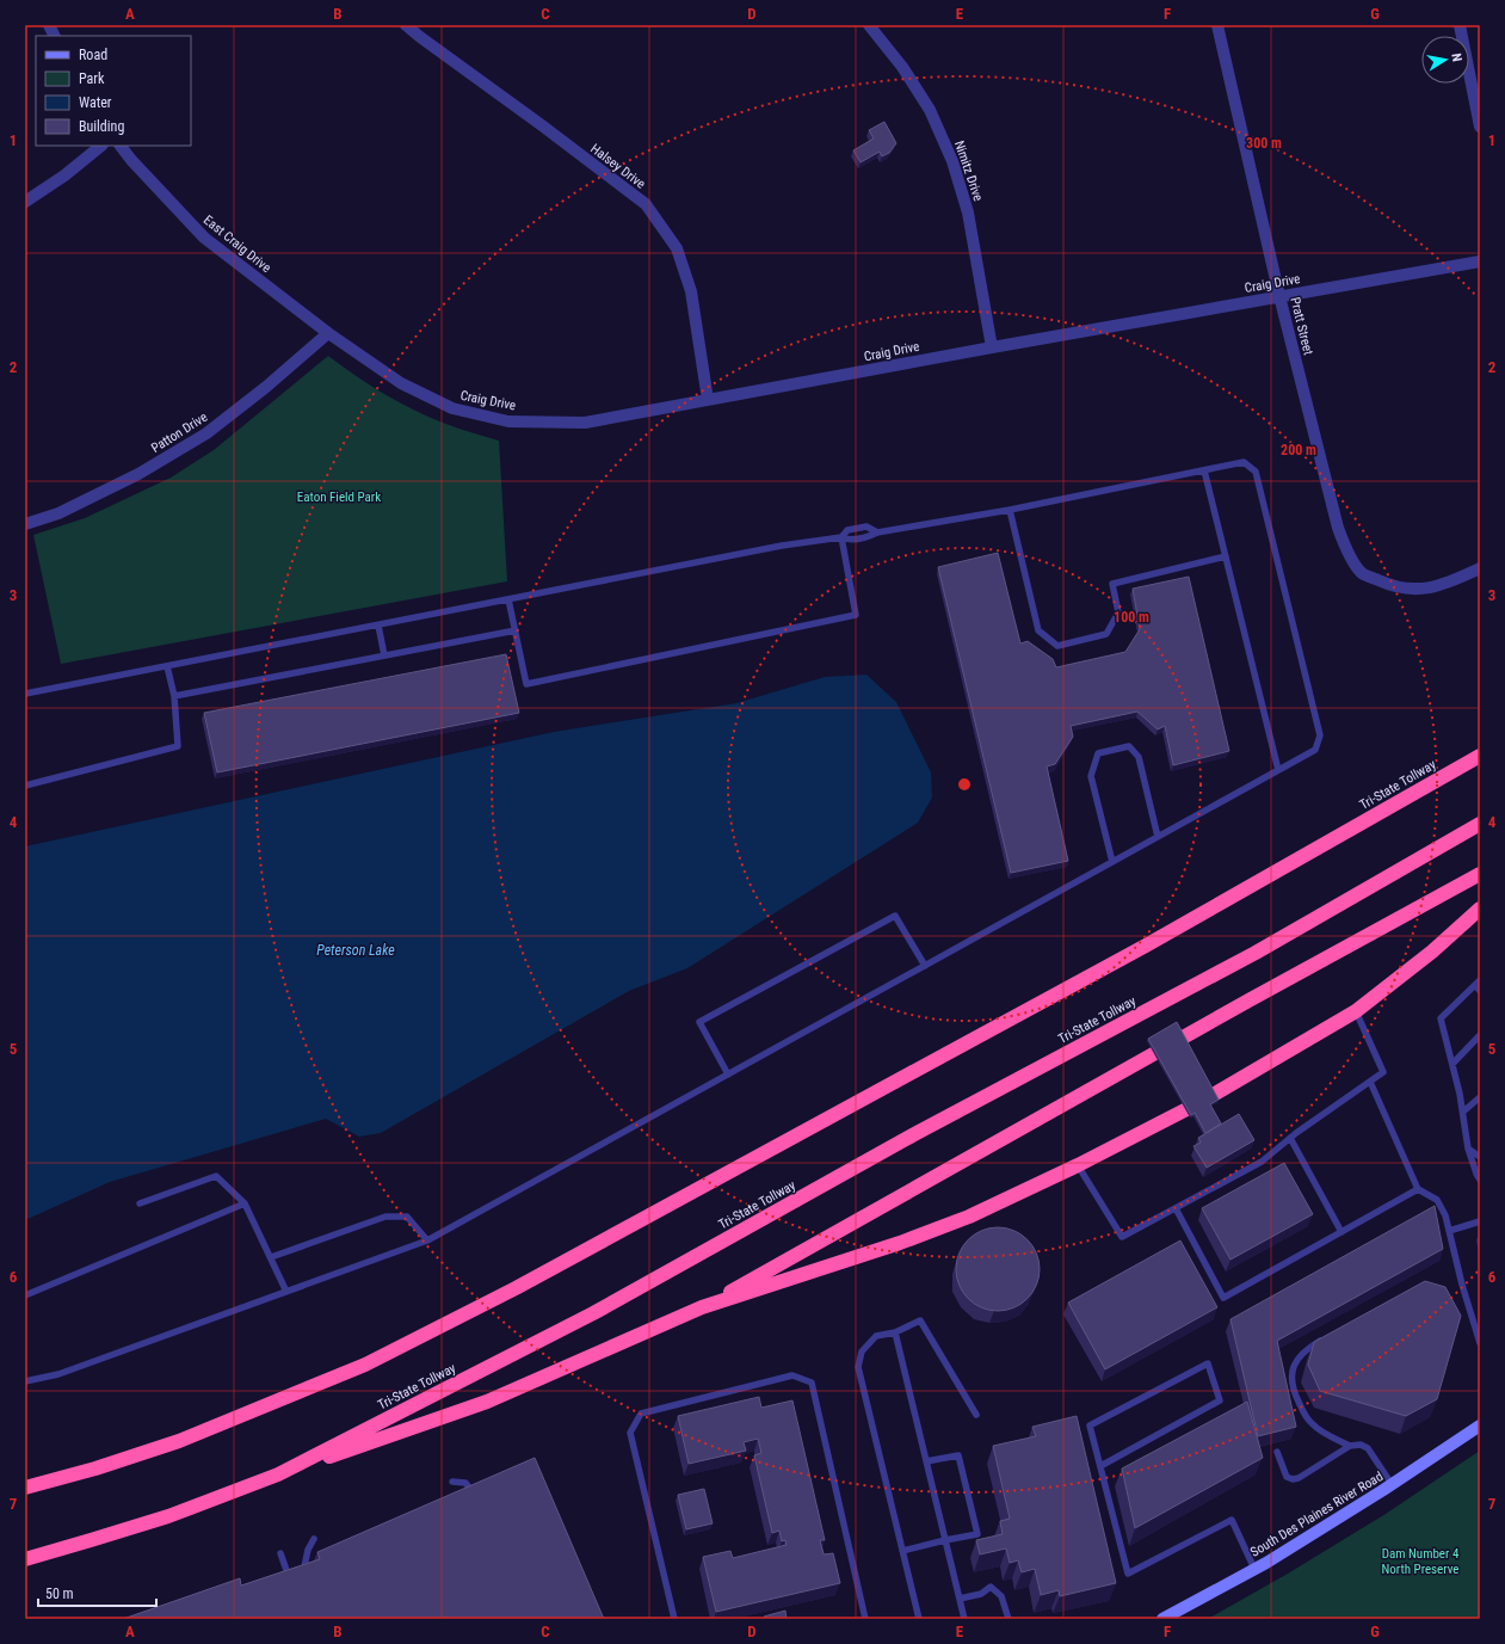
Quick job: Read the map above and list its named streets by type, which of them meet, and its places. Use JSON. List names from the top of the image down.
{
  "streets": {
    "highway": ["Tri-State Tollway"],
    "main road": ["South Des Plaines River Road"],
    "street": [
      "Halsey Drive",
      "Nimitz Drive",
      "East Craig Drive",
      "Craig Drive",
      "Pratt Street",
      "Patton Drive"
    ]
  },
  "crossings": [
    ["Halsey Drive", "Craig Drive"],
    ["Nimitz Drive", "Craig Drive"],
    ["East Craig Drive", "Craig Drive"],
    ["East Craig Drive", "Patton Drive"],
    ["Craig Drive", "Pratt Street"],
    ["Craig Drive", "Patton Drive"]
  ],
  "water": ["Peterson Lake"],
  "parks": ["Eaton Field Park", "Dam Number 4 North Preserve"],
  "legend": [
    "Road",
    "Park",
    "Water",
    "Building"
  ],
  "scale_bar": "50 m",
  "north": "right",
  "grid": {
    "columns": [
      "A",
      "B",
      "C",
      "D",
      "E",
      "F",
      "G"
    ],
    "rows": [
      "1",
      "2",
      "3",
      "4",
      "5",
      "6",
      "7"
    ]
  },
  "rings": ["300 m", "200 m", "100 m"]
}
